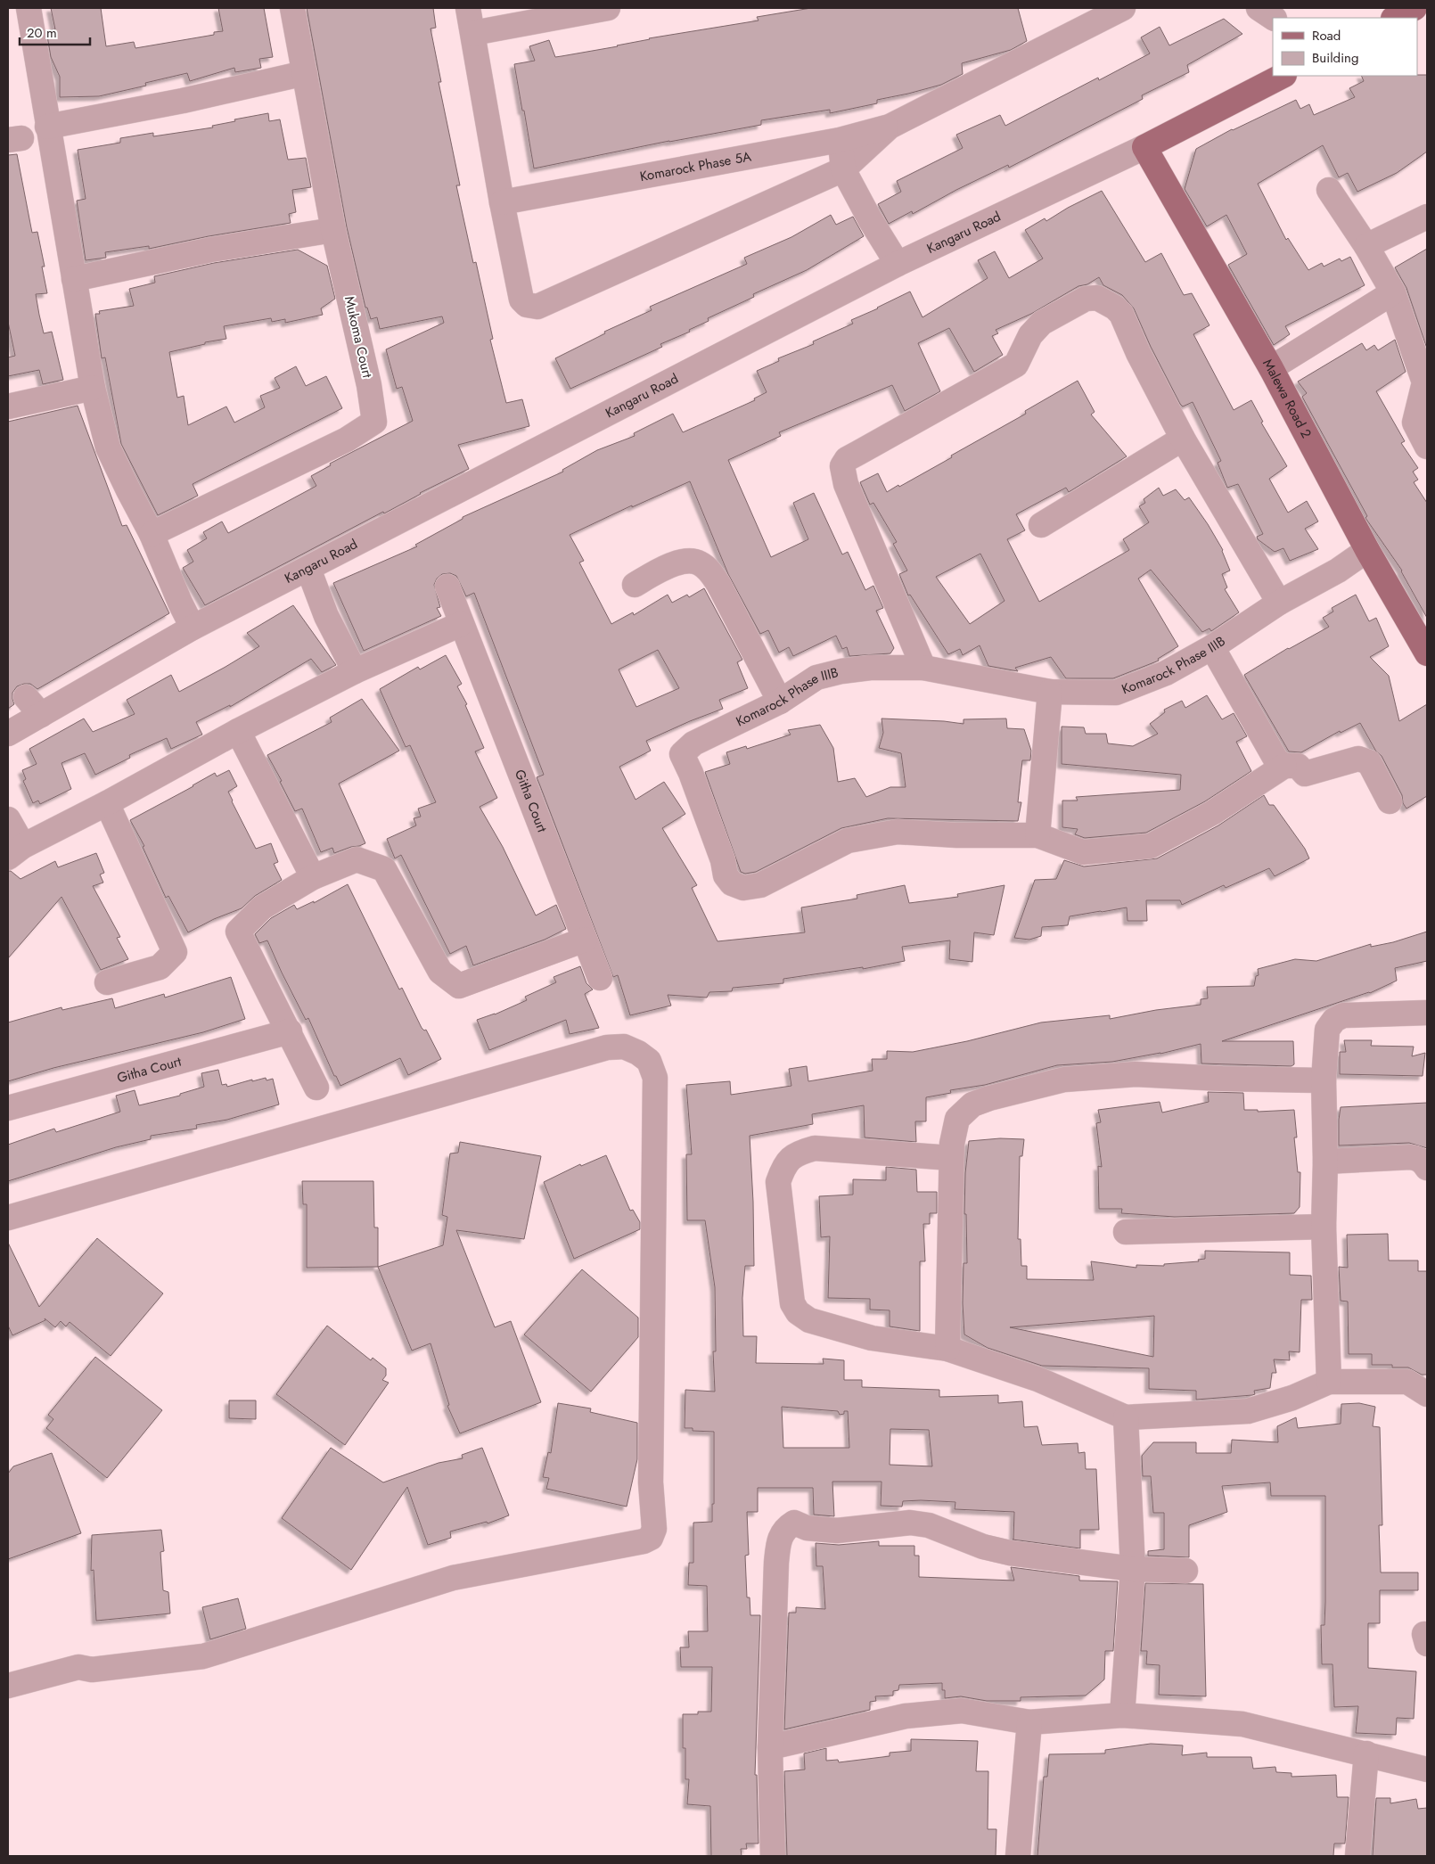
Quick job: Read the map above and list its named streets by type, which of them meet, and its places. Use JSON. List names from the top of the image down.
{
  "streets": {
    "main road": ["Kangaru Road", "Malewa Road 2"],
    "street": [
      "Komarock Phase 5A",
      "Mukoma Court",
      "Komarock Phase IIIB",
      "Githa Court"
    ]
  },
  "crossings": [
    ["Kangaru Road", "Malewa Road 2"],
    ["Malewa Road 2", "Komarock Phase IIIB"]
  ],
  "legend": ["Road", "Building"],
  "scale_bar": "20 m"
}
